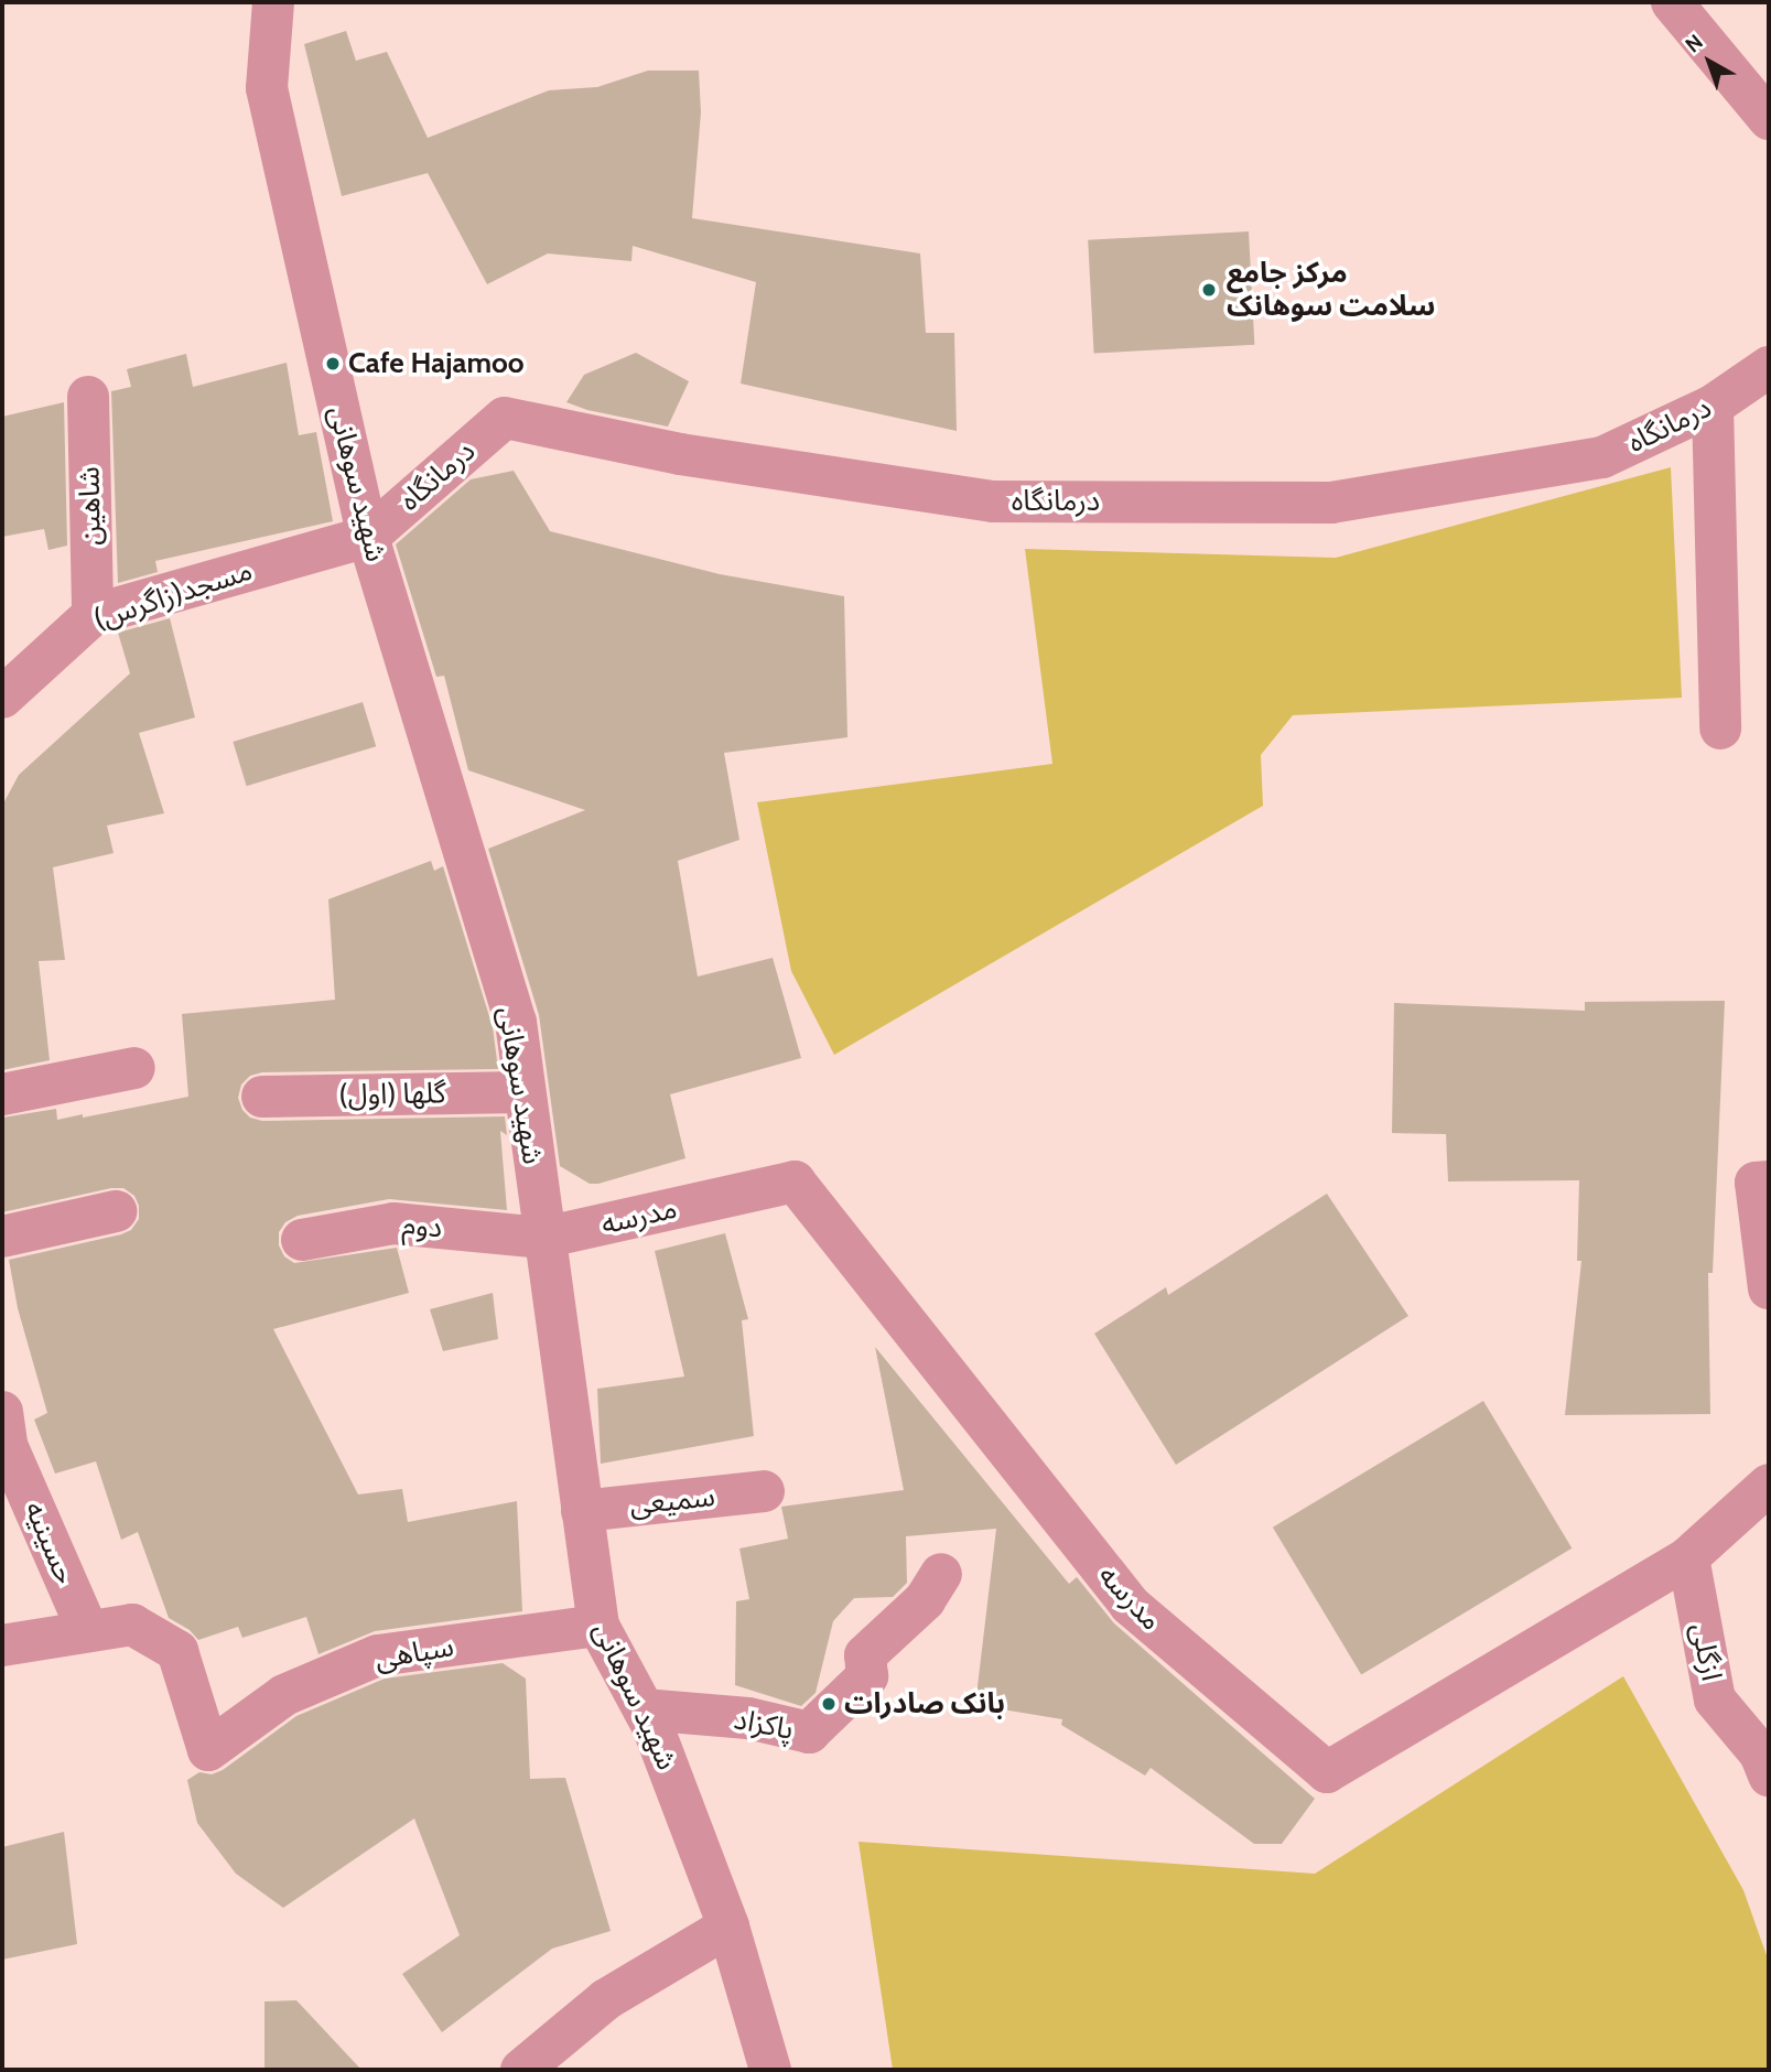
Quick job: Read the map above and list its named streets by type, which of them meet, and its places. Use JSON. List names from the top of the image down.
{
  "streets": {
    "street": [
      "درمانگاه",
      "شهید سوهانی",
      "شاهین",
      "مسجد(زاگرس)",
      "گلها (اول)",
      "مدرسه",
      "دوم",
      "سمیعی",
      "حسینیه",
      "ازگلی",
      "سپاهی",
      "پاکزاد"
    ]
  },
  "crossings": [
    ["درمانگاه", "شهید سوهانی"],
    ["درمانگاه", "مسجد(زاگرس)"],
    ["شهید سوهانی", "مسجد(زاگرس)"],
    ["شهید سوهانی", "گلها (اول)"],
    ["شهید سوهانی", "مدرسه"],
    ["شهید سوهانی", "دوم"],
    ["شهید سوهانی", "سمیعی"],
    ["شهید سوهانی", "سپاهی"],
    ["شهید سوهانی", "پاکزاد"],
    ["شاهین", "مسجد(زاگرس)"],
    ["مدرسه", "دوم"],
    ["مدرسه", "ازگلی"],
    ["حسینیه", "سپاهی"]
  ],
  "places": ["مرکز جامع سلامت سوهانک", "Cafe Hajamoo", "بانک صادرات"],
  "north": "top left"
}
